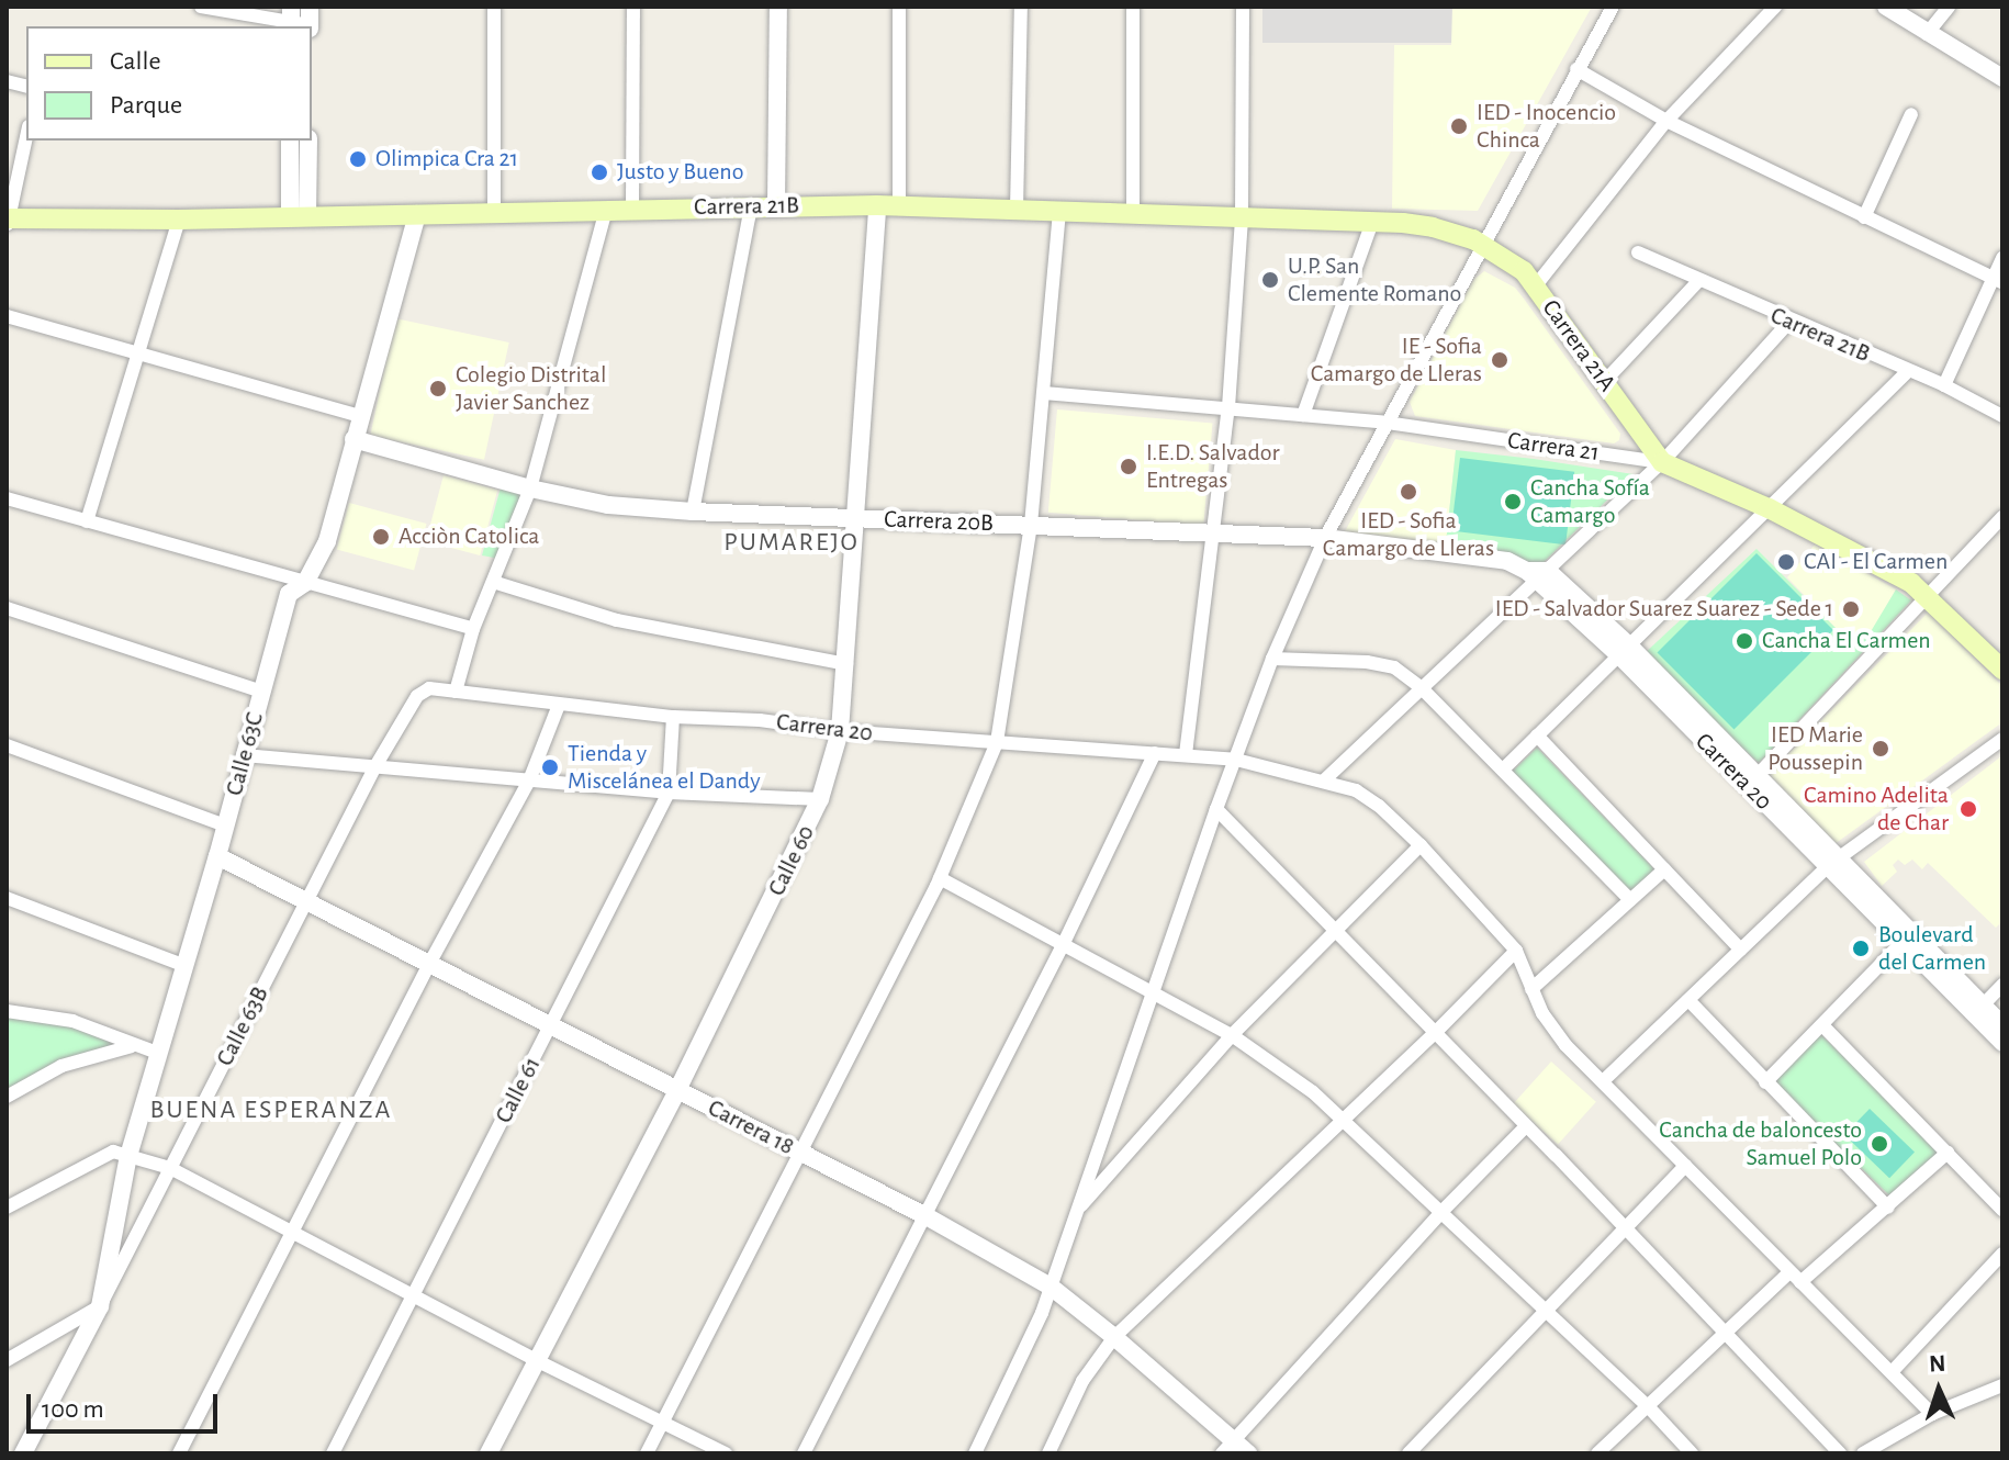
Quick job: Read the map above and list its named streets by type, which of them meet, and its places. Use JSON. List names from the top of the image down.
{
  "streets": {
    "main road": ["Carrera 21B", "Carrera 21A", "Carrera 21"],
    "street": [
      "Carrera 20B",
      "Carrera 20",
      "Calle 63C",
      "Calle 60",
      "Calle 63B",
      "Calle 61",
      "Carrera 18"
    ]
  },
  "crossings": [
    ["Carrera 21B", "Carrera 21A"],
    ["Carrera 21B", "Calle 63C"],
    ["Carrera 21B", "Calle 60"],
    ["Carrera 21A", "Carrera 21"],
    ["Carrera 20B", "Carrera 20"],
    ["Carrera 20B", "Calle 63C"],
    ["Carrera 20B", "Calle 60"],
    ["Carrera 20", "Calle 60"],
    ["Carrera 20", "Calle 63B"],
    ["Carrera 20", "Calle 61"],
    ["Calle 63C", "Calle 63B"],
    ["Calle 63C", "Carrera 18"],
    ["Calle 60", "Carrera 18"],
    ["Calle 63B", "Carrera 18"],
    ["Calle 61", "Carrera 18"]
  ],
  "districts": ["PUMAREJO", "BUENA ESPERANZA"],
  "places": [
    "IED - Inocencio Chinca",
    "Olimpica Cra 21",
    "Justo y Bueno",
    "U.P. San Clemente Romano",
    "IE - Sofia Camargo de Lleras",
    "Colegio Distrital Javier Sanchez",
    "I.E.D. Salvador Entregas",
    "IED - Sofia Camargo de Lleras",
    "Cancha Sofía Camargo",
    "Acciòn Catolica",
    "CAI - El Carmen",
    "IED - Salvador Suarez Suarez - Sede 1",
    "Cancha El Carmen",
    "IED Marie Poussepin",
    "Tienda y Miscelánea el Dandy",
    "Camino Adelita de Char",
    "Boulevard del Carmen",
    "Cancha de baloncesto Samuel Polo"
  ],
  "legend": ["Calle", "Parque"],
  "scale_bar": "100 m",
  "north": "top"
}
